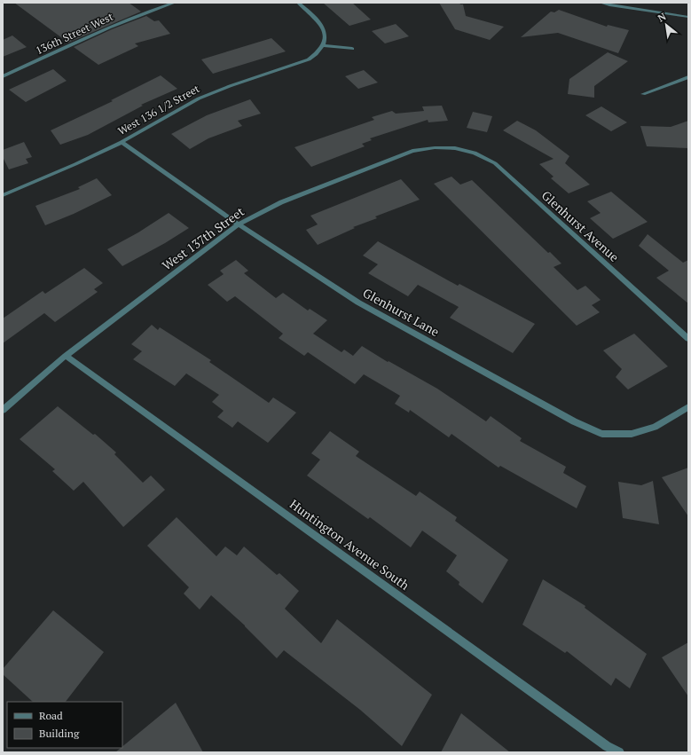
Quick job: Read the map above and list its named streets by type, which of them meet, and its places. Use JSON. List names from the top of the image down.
{
  "streets": {
    "street": [
      "136th Street West",
      "West 136 1/2 Street",
      "Glenhurst Avenue",
      "West 137th Street",
      "Glenhurst Lane",
      "Huntington Avenue South"
    ]
  },
  "crossings": [
    ["West 136 1/2 Street", "Glenhurst Lane"],
    ["Glenhurst Avenue", "West 137th Street"],
    ["West 137th Street", "Glenhurst Lane"],
    ["West 137th Street", "Huntington Avenue South"]
  ],
  "legend": ["Road", "Building"],
  "north": "top left"
}
